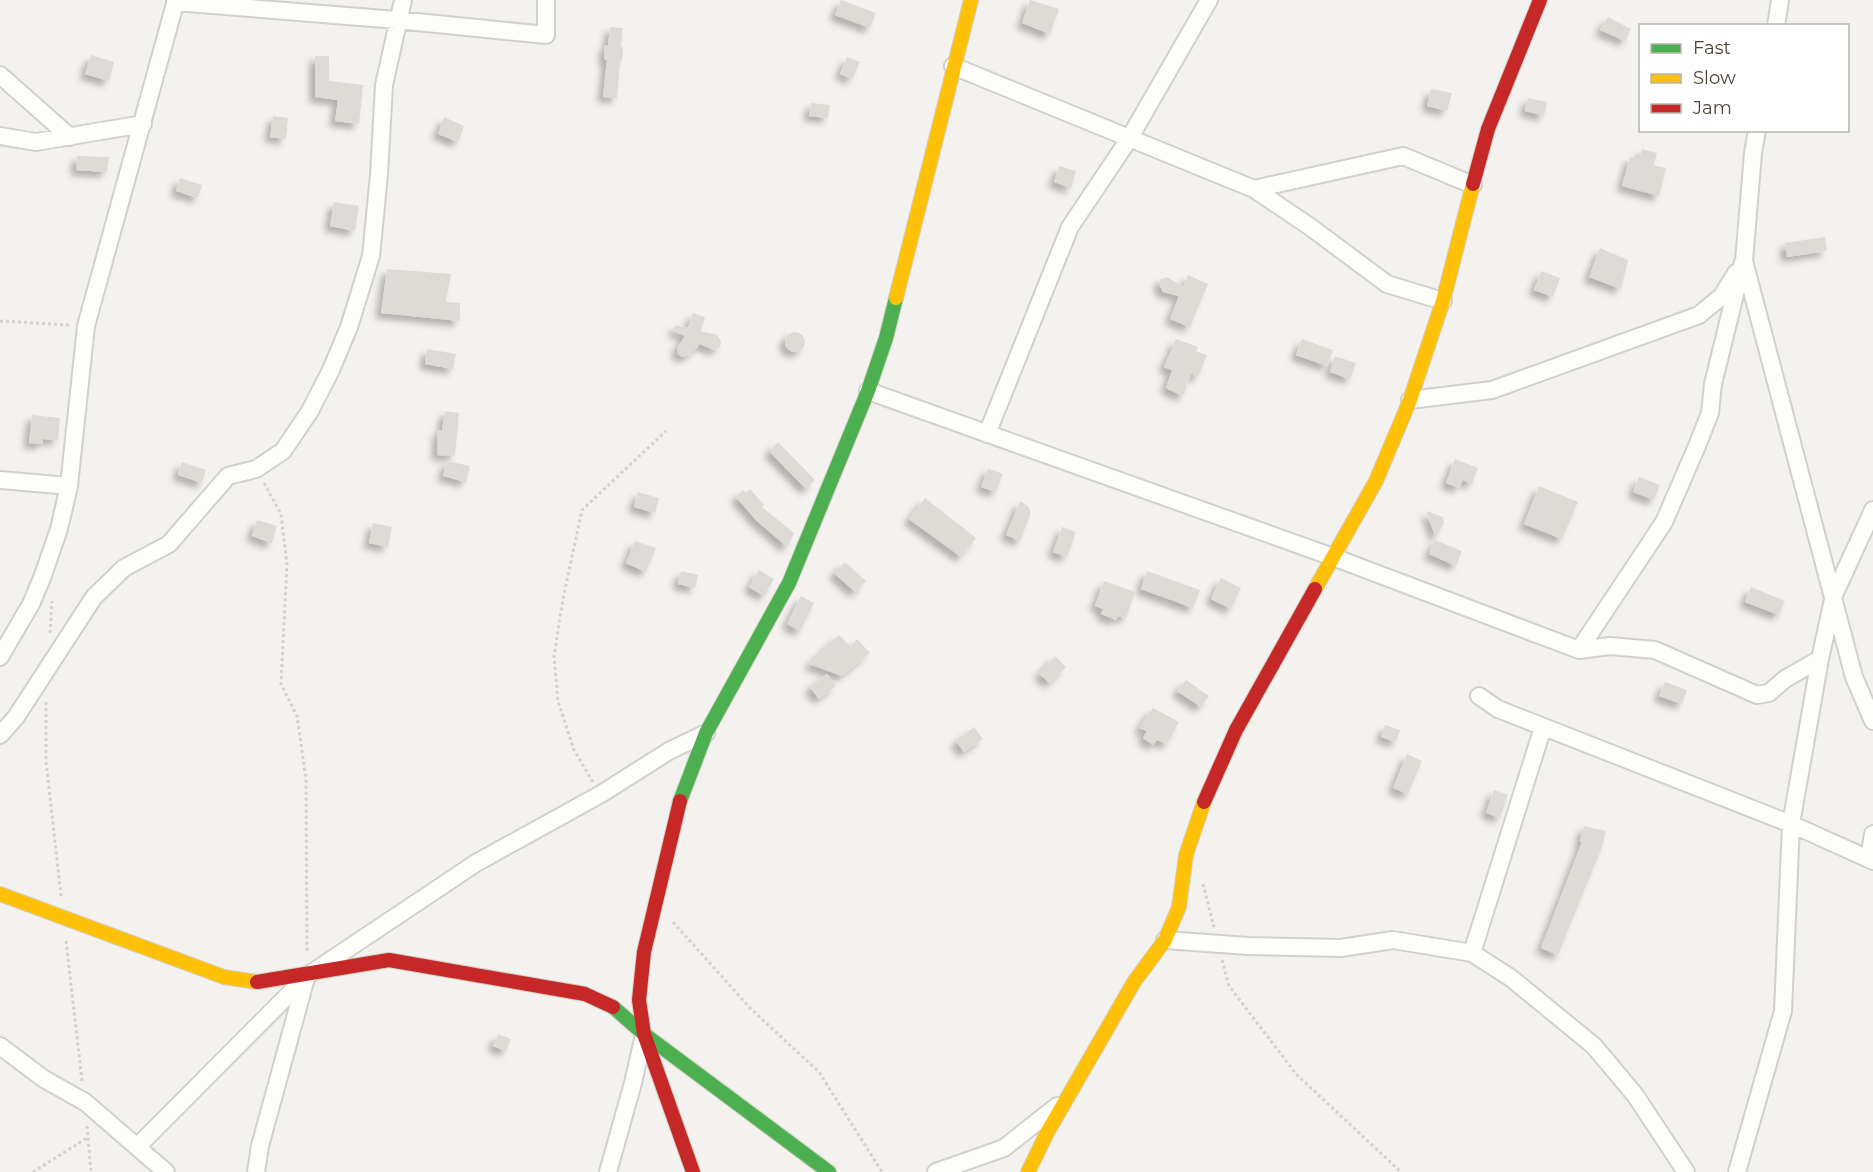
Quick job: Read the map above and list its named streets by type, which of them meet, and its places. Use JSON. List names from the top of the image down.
{
  "legend": ["Fast", "Slow", "Jam"]
}
